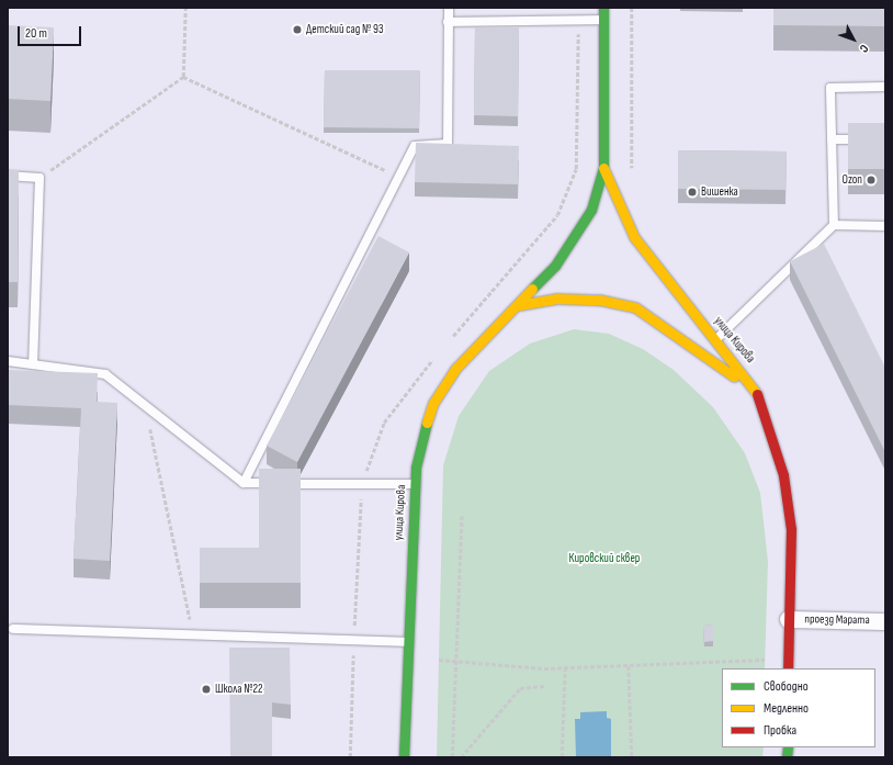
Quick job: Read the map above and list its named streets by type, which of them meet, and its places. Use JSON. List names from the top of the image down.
{
  "streets": {
    "main road": ["улица Кирова"],
    "street": ["проезд Марата"]
  },
  "crossings": [
    ["улица Кирова", "проезд Марата"]
  ],
  "parks": ["Кировский сквер"],
  "places": [
    "Детский сад № 93",
    "Ozon",
    "Вишенка",
    "Школа №22"
  ],
  "legend": ["Свободно", "Медленно", "Пробка"],
  "scale_bar": "20 m",
  "north": "bottom right"
}
